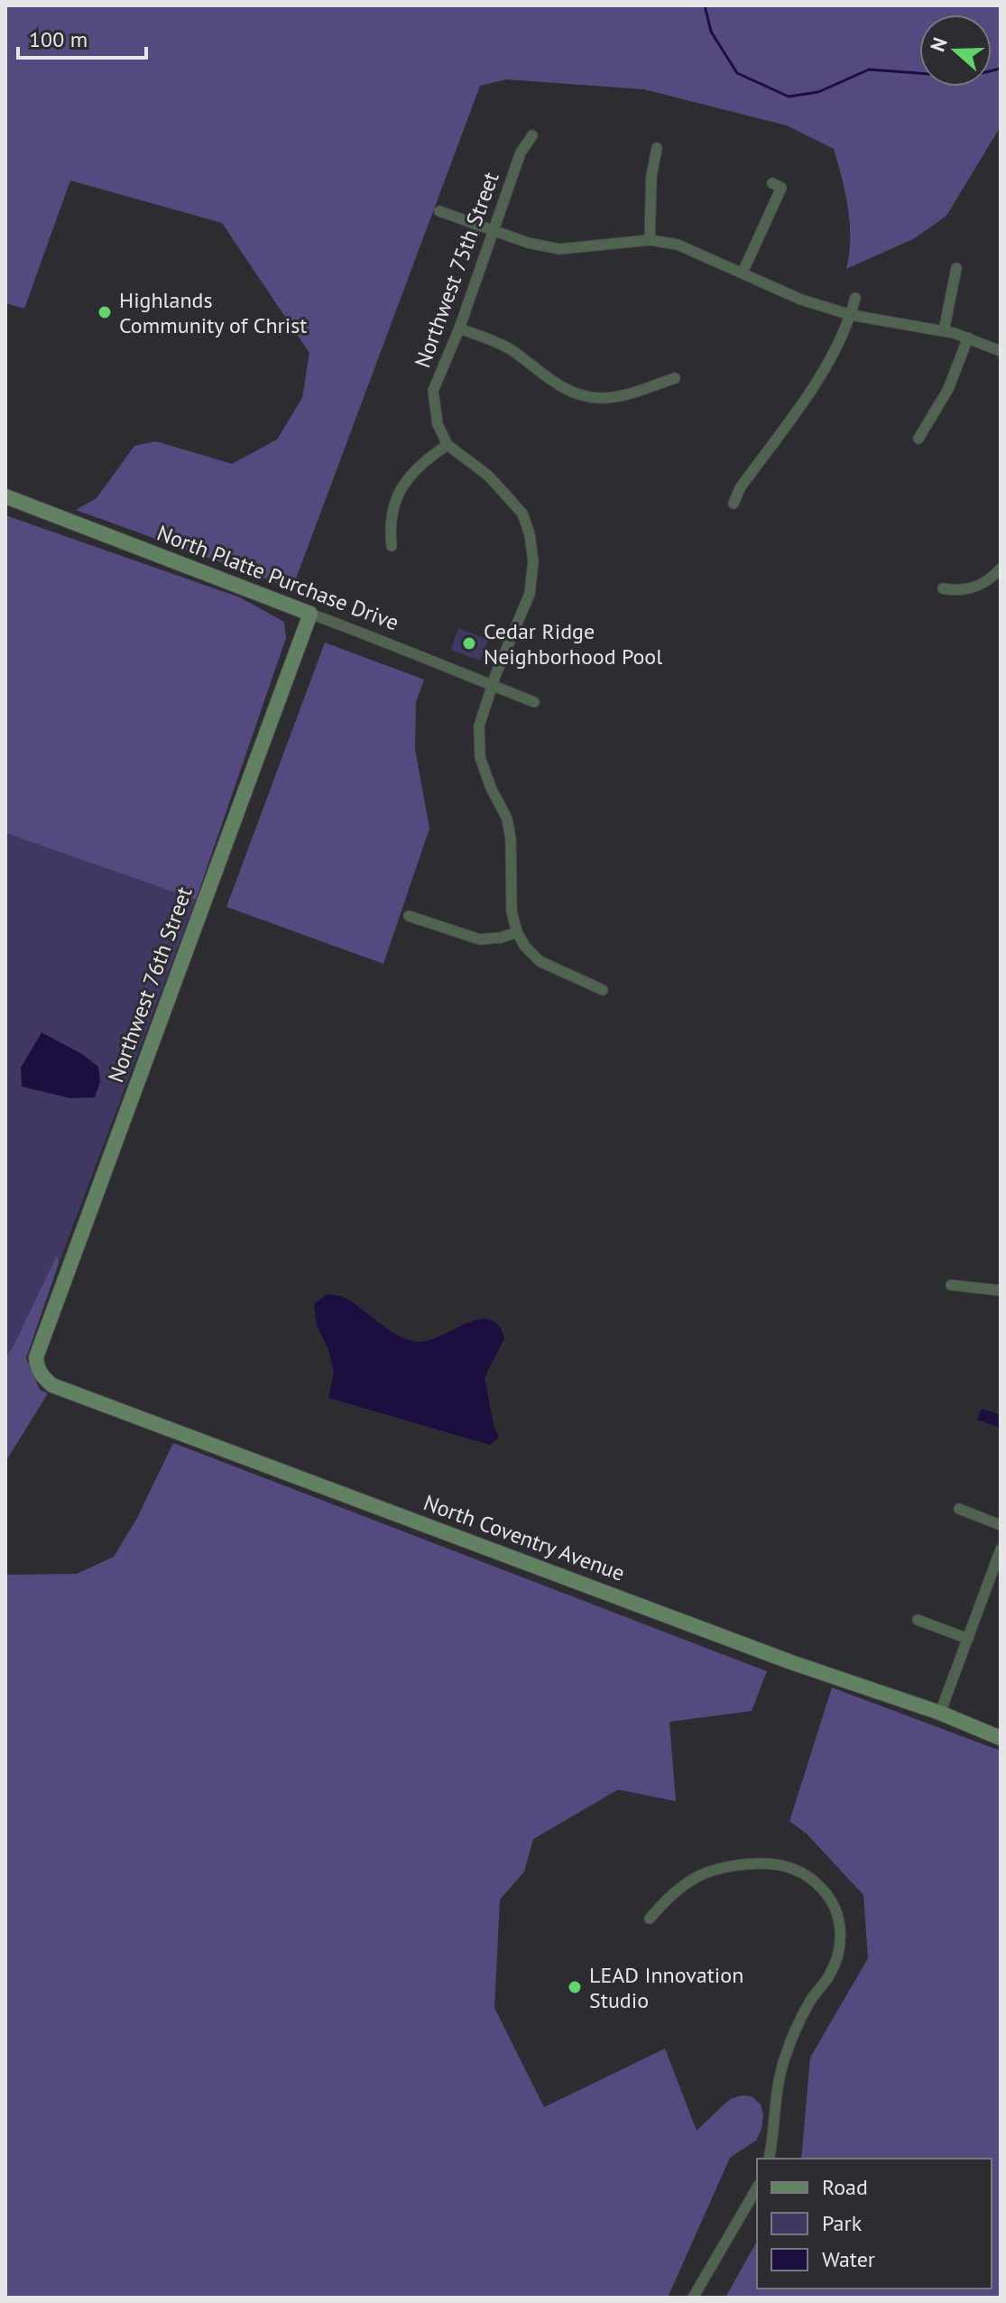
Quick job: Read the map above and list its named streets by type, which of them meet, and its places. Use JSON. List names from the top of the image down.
{
  "streets": {
    "street": [
      "Northwest 75th Street",
      "North Platte Purchase Drive",
      "Northwest 76th Street",
      "North Coventry Avenue"
    ]
  },
  "crossings": [
    ["North Platte Purchase Drive", "Northwest 76th Street"],
    ["Northwest 76th Street", "North Coventry Avenue"]
  ],
  "places": ["Highlands Community of Christ", "Cedar Ridge Neighborhood Pool", "LEAD Innovation Studio"],
  "legend": ["Road", "Park", "Water"],
  "scale_bar": "100 m",
  "north": "left"
}
